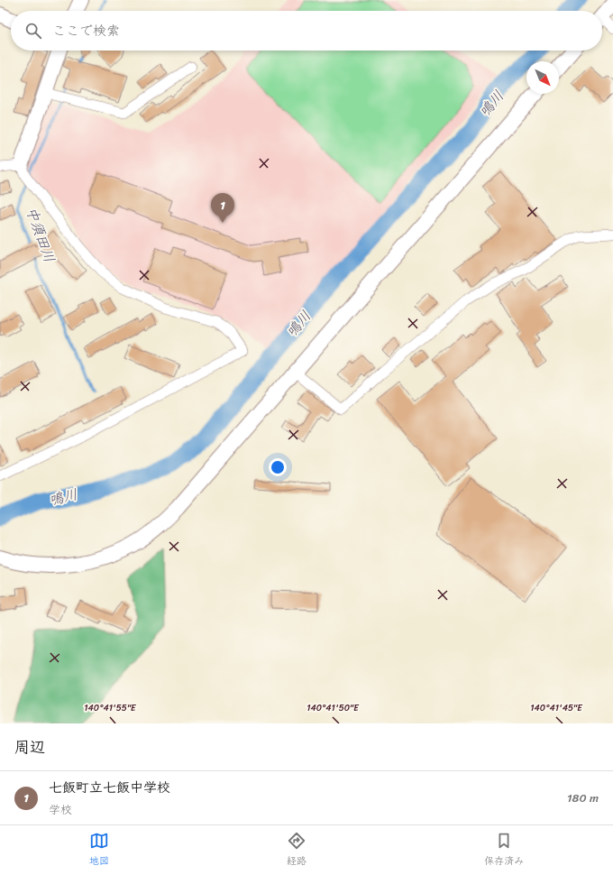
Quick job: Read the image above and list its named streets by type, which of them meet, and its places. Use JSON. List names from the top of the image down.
{
  "water": ["鳴川", "中須田川"],
  "north": "bottom right",
  "page": {
    "search": "ここで検索",
    "pins": "1",
    "heading": "周辺",
    "list": [
      {
        "mark": "1",
        "name": "七飯町立七飯中学校",
        "note": "学校",
        "value": "180 m"
      }
    ],
    "nav": ["地図", "経路", "保存済み"]
  },
  "coordinates": ["140°41'55\"E", "140°41'50\"E", "140°41'45\"E"]
}
